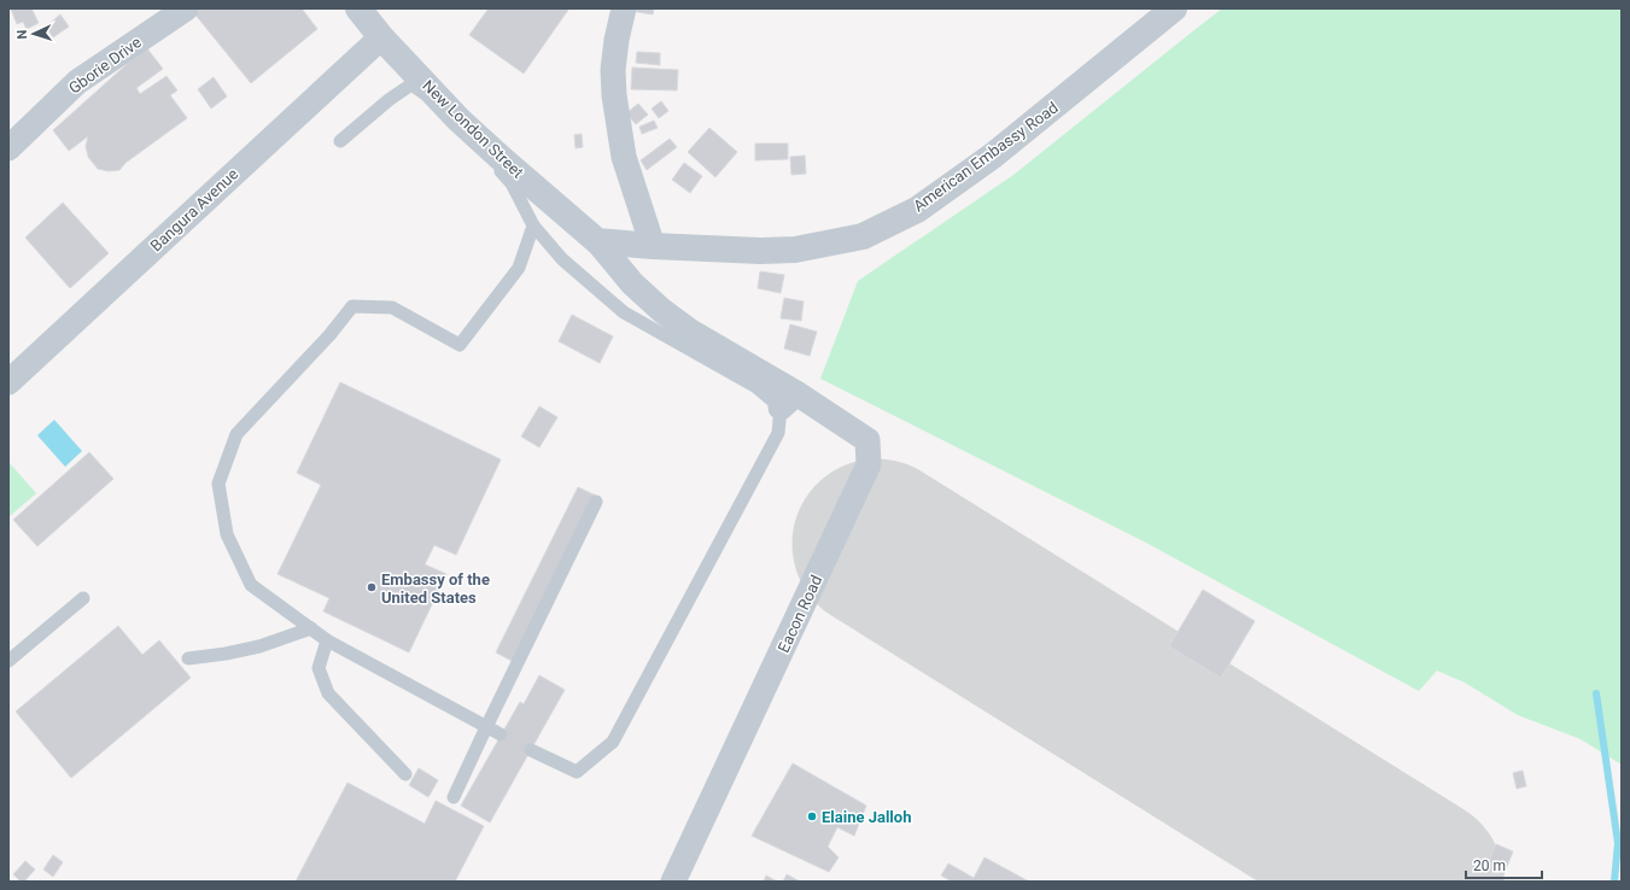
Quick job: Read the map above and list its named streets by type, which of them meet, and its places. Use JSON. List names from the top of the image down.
{
  "streets": {
    "street": [
      "Gborie Drive",
      "New London Street",
      "American Embassy Road",
      "Bangura Avenue",
      "Eacon Road"
    ]
  },
  "crossings": [
    ["New London Street", "American Embassy Road"],
    ["New London Street", "Bangura Avenue"]
  ],
  "places": ["Embassy of the United States", "Elaine Jalloh"],
  "scale_bar": "20 m",
  "north": "left"
}
